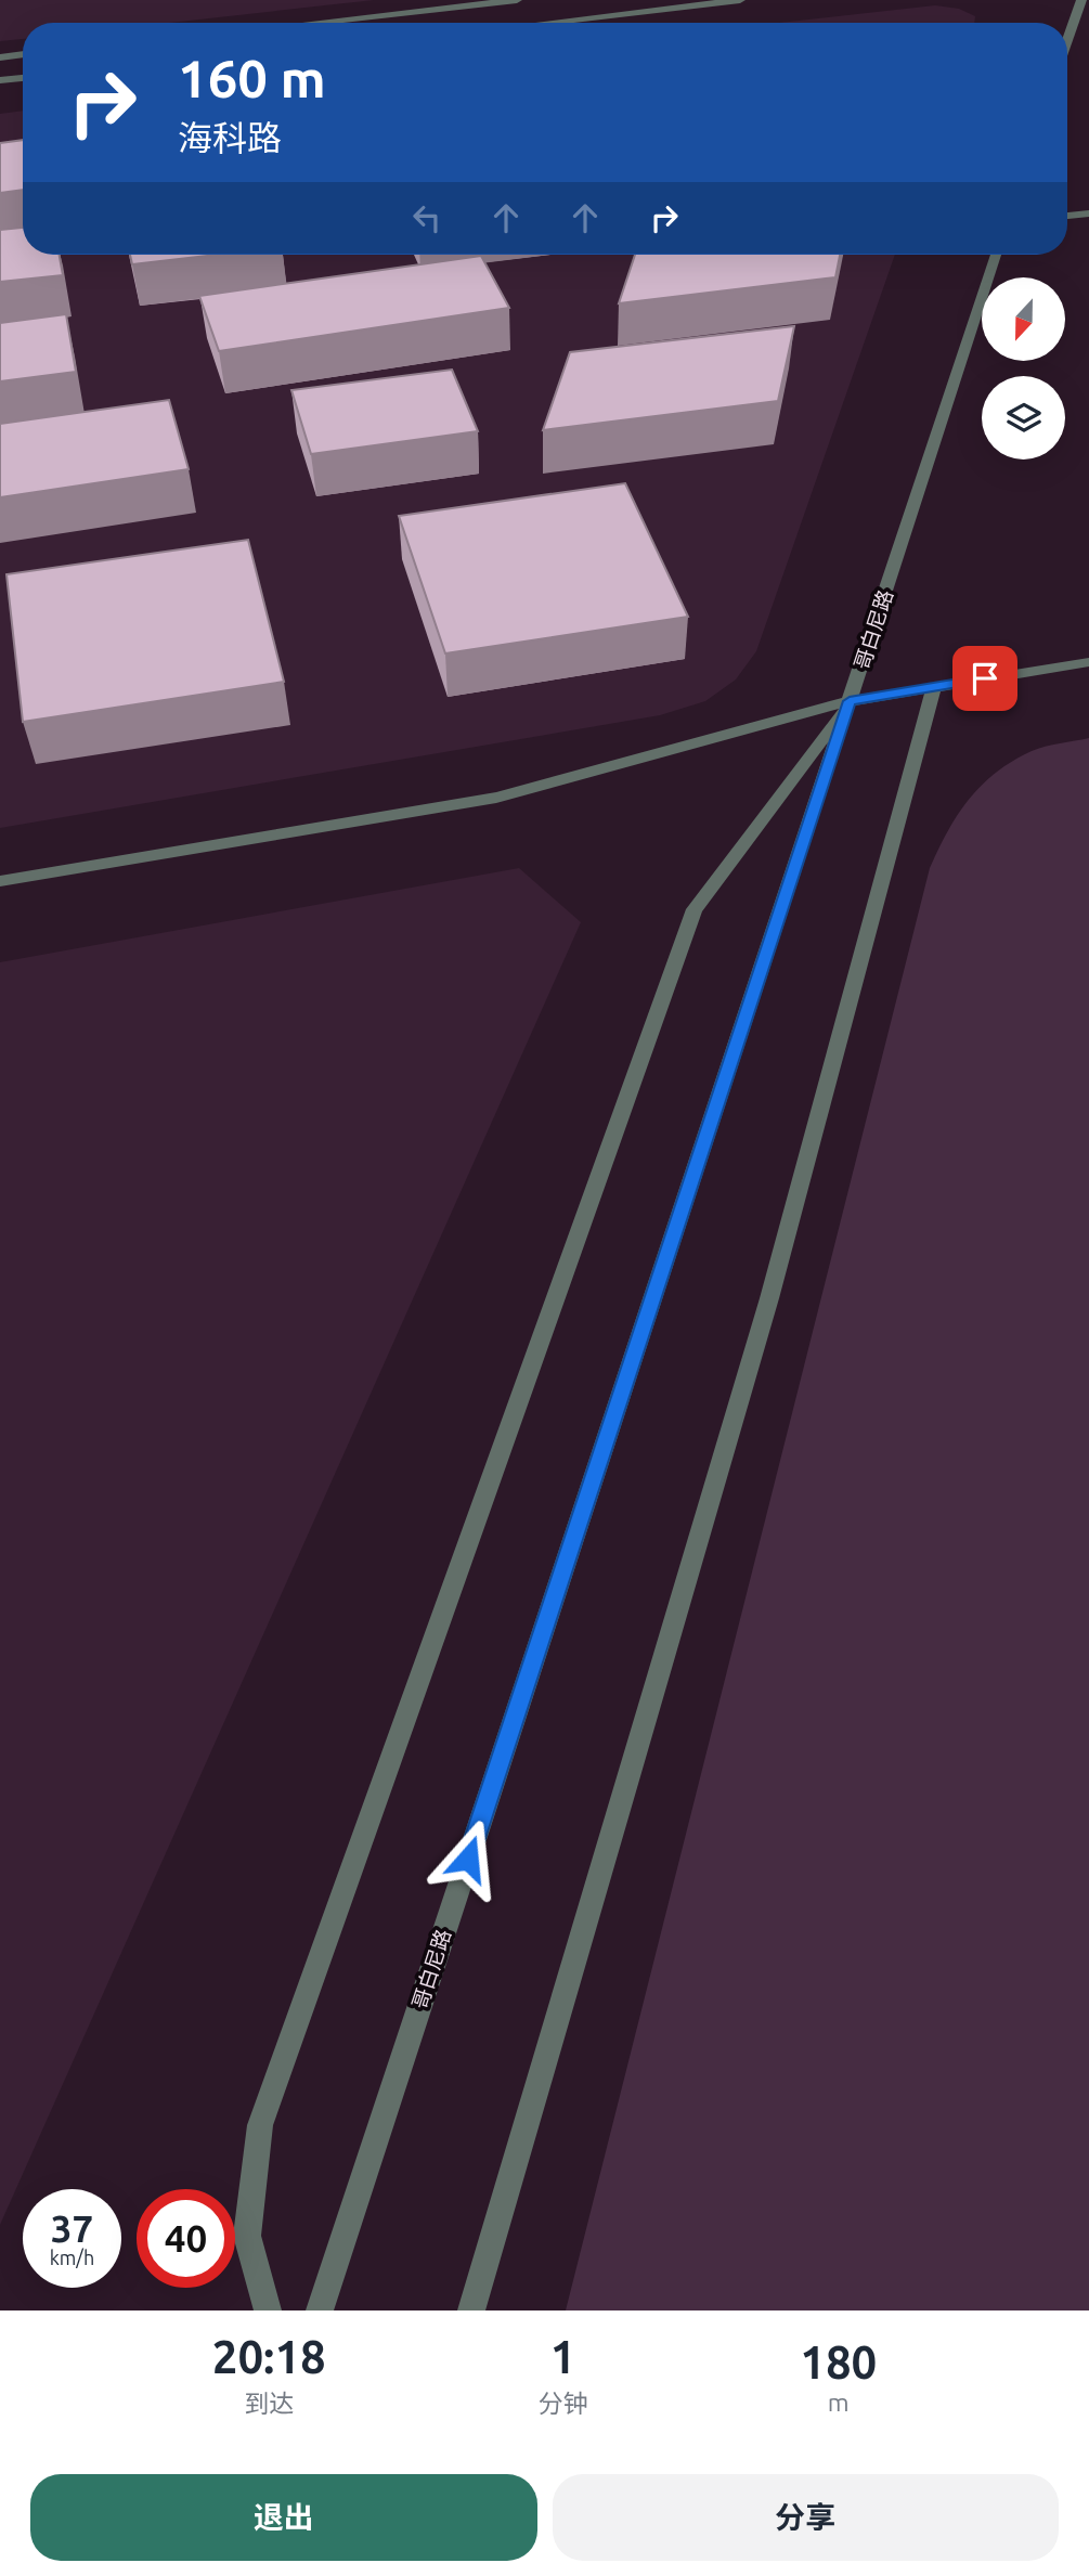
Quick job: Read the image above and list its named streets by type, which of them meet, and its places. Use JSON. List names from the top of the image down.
{
  "streets": {
    "street": ["哥白尼路"]
  },
  "north": "bottom",
  "page": {
    "turn": ["160 m", "海科路"],
    "speed": "37 km/h",
    "limit": "40",
    "eta": [
      "20:18",
      "到达",
      "1",
      "分钟",
      "180",
      "m"
    ],
    "buttons": ["退出", "分享"]
  }
}
